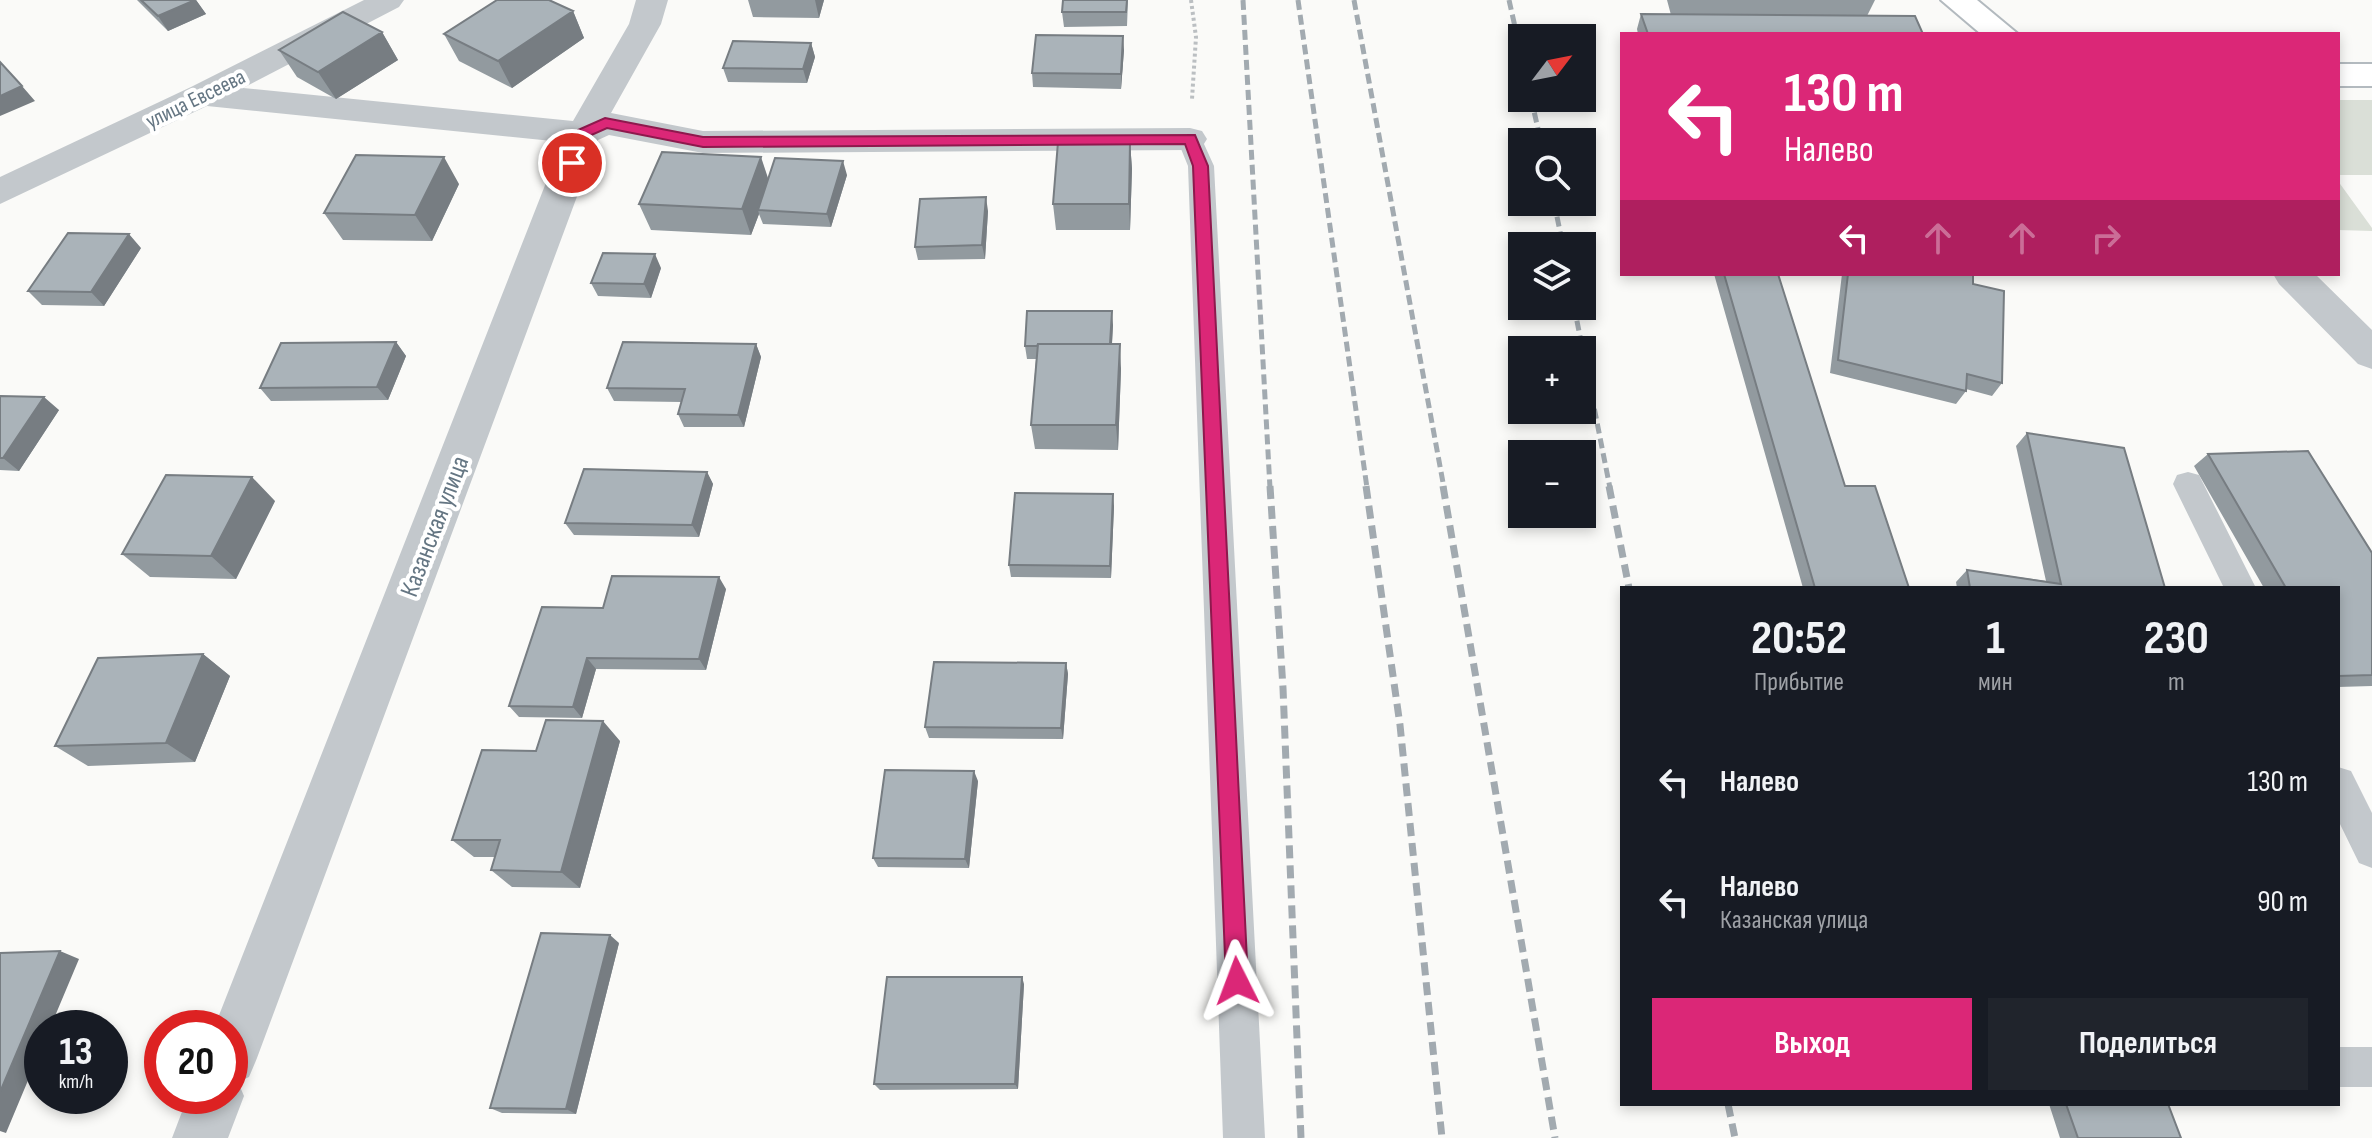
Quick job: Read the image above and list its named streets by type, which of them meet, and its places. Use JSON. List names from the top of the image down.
{
  "streets": {
    "street": ["улица Евсеева", "Казанская улица"]
  },
  "north": "top right",
  "page": {
    "map_buttons": ["+", "−"],
    "turn": ["130 m", "Налево"],
    "eta": [
      "20:52",
      "Прибытие",
      "1",
      "мин",
      "230",
      "m"
    ],
    "list": [
      {
        "name": "Налево",
        "value": "130 m"
      },
      {
        "name": "Налево",
        "note": "Казанская улица",
        "value": "90 m"
      }
    ],
    "buttons": ["Выход", "Поделиться"],
    "speed": "13 km/h",
    "limit": "20"
  }
}
